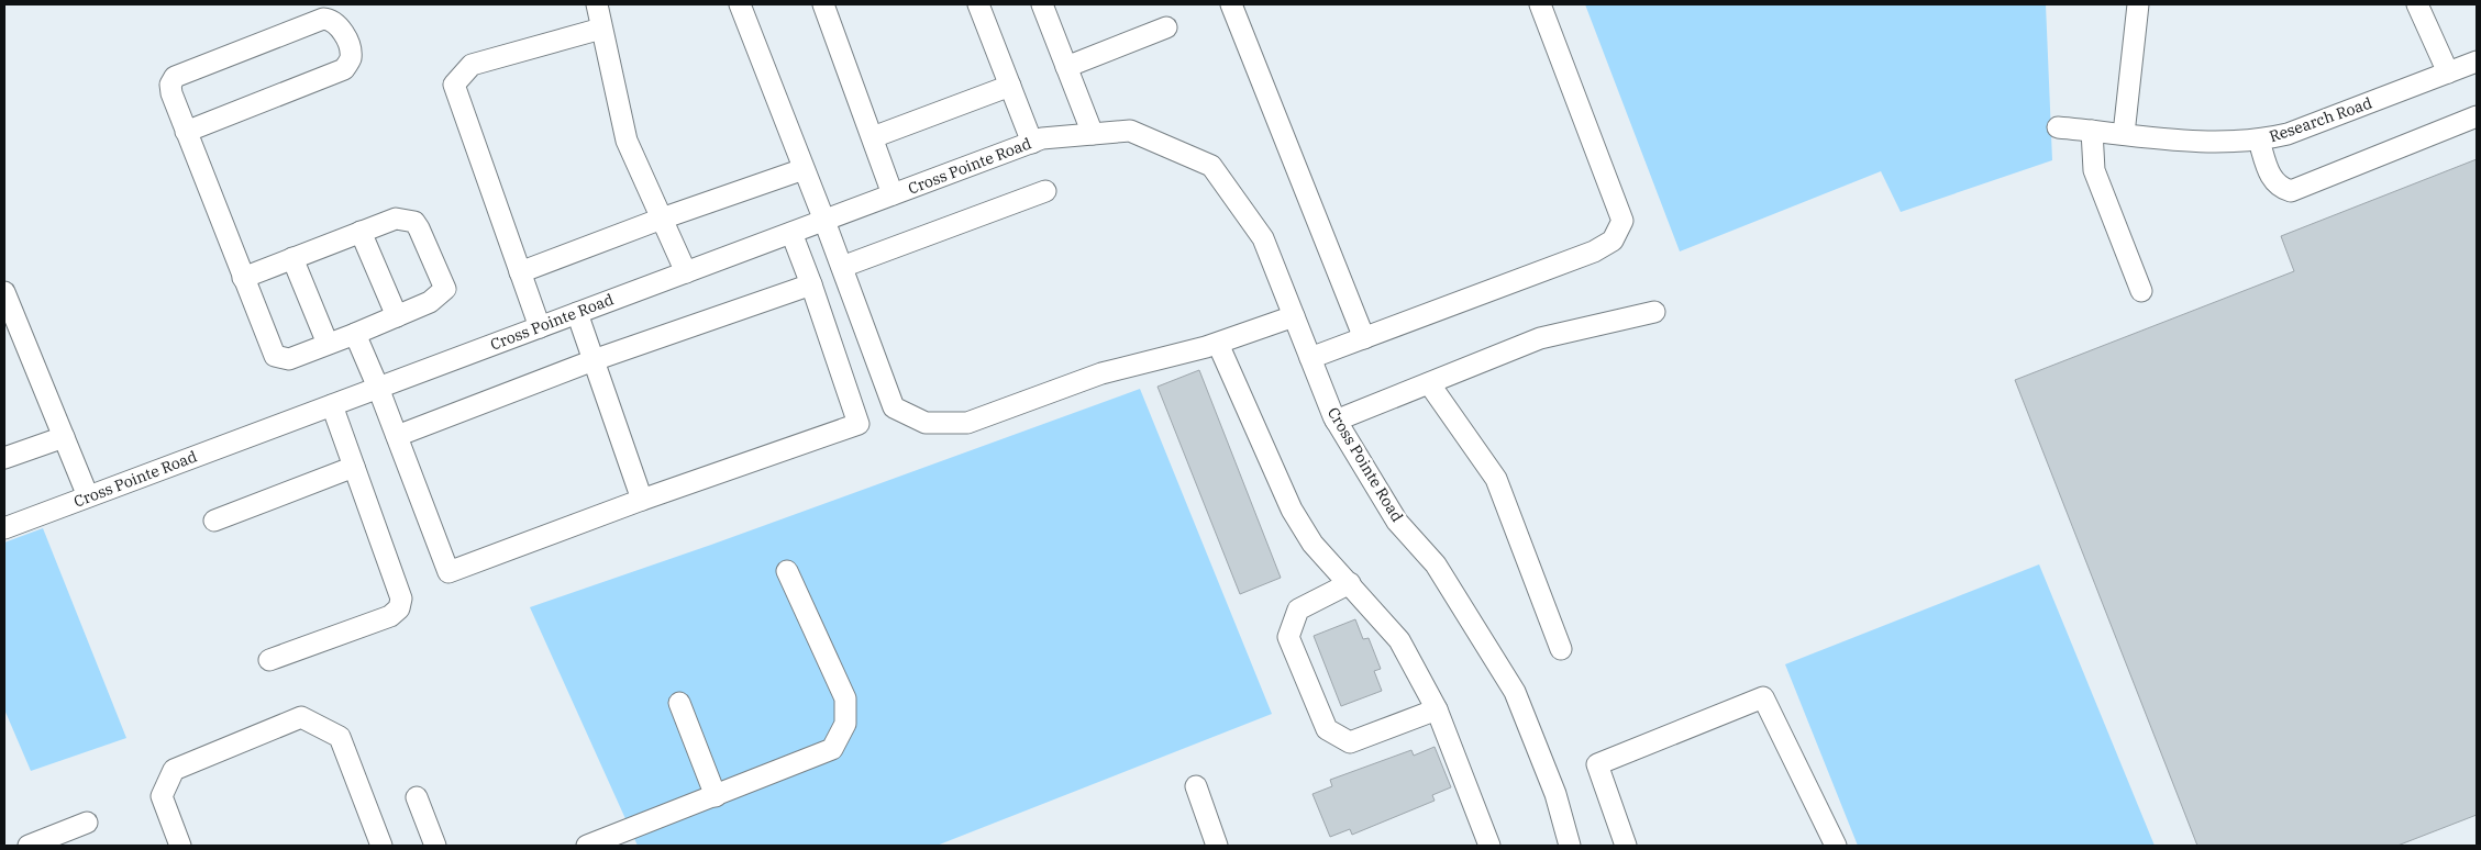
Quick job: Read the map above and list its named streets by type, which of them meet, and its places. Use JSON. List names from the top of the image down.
{
  "streets": {
    "street": ["Research Road", "Cross Pointe Road"]
  }
}
